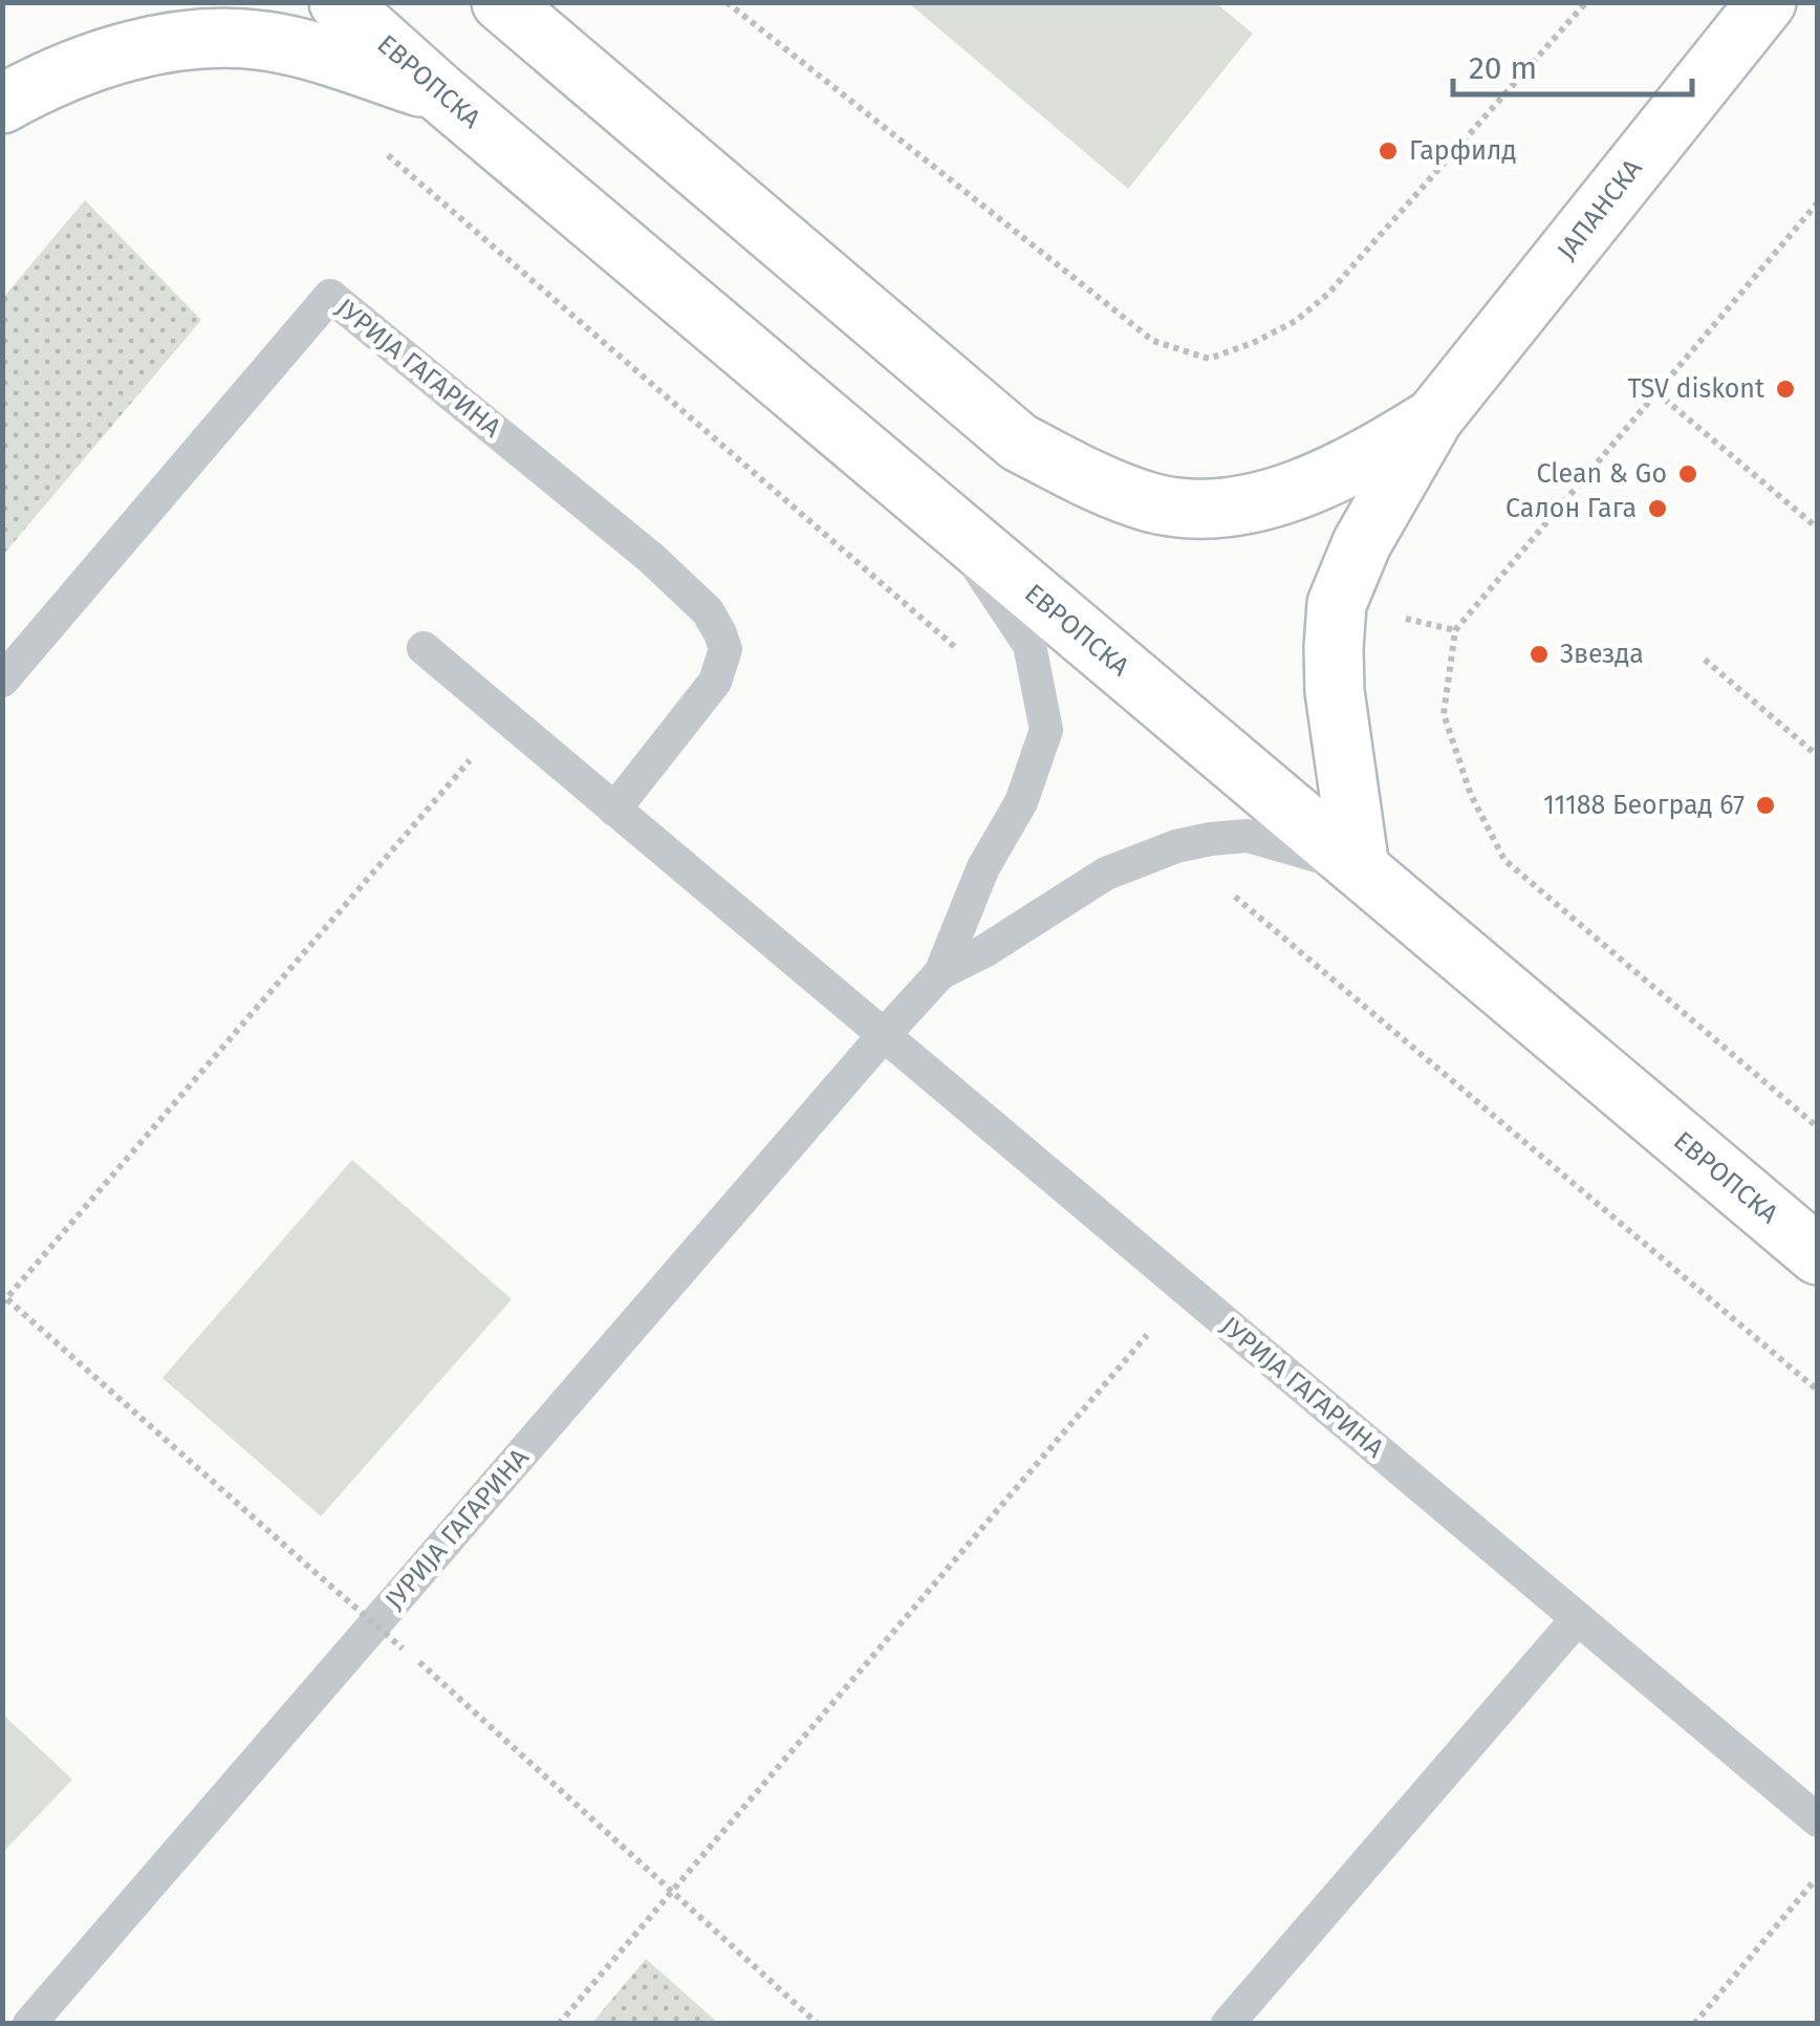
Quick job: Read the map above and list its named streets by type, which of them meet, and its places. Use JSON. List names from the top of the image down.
{
  "streets": {
    "street": ["ЕВРОПСКА", "ЈАПАНСКА"],
    "lane": ["ЈУРИЈА ГАГАРИНА"]
  },
  "crossings": [
    ["ЕВРОПСКА", "ЈАПАНСКА"],
    ["ЕВРОПСКА", "ЈУРИЈА ГАГАРИНА"],
    ["ЈАПАНСКА", "ЈУРИЈА ГАГАРИНА"]
  ],
  "places": [
    "Гарфилд",
    "TSV diskont",
    "Clean & Go",
    "Салон Гага",
    "Звезда",
    "11188 Београд 67"
  ],
  "scale_bar": "20 m"
}
